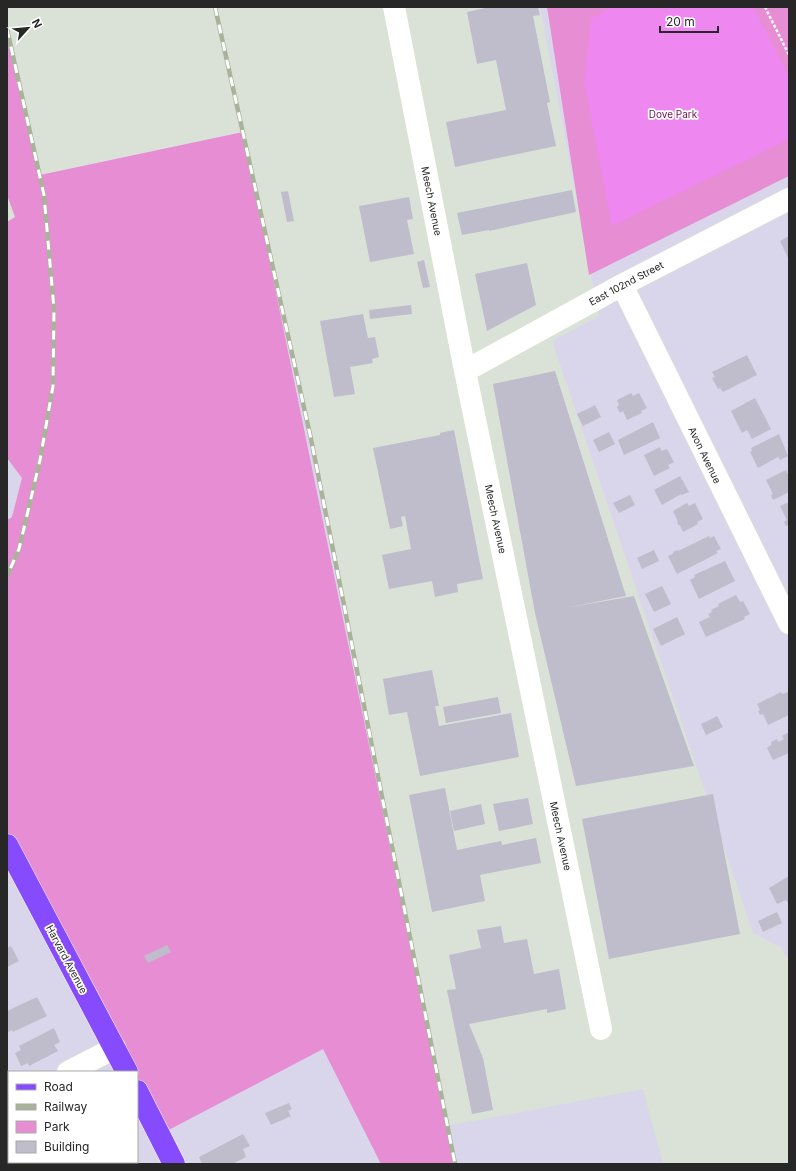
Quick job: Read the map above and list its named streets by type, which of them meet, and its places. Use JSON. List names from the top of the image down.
{
  "streets": {
    "main road": ["Harvard Avenue"],
    "street": ["Meech Avenue", "East 102nd Street", "Avon Avenue"]
  },
  "crossings": [
    ["Meech Avenue", "East 102nd Street"],
    ["East 102nd Street", "Avon Avenue"]
  ],
  "parks": ["Dove Park"],
  "legend": [
    "Road",
    "Railway",
    "Park",
    "Building"
  ],
  "scale_bar": "20 m",
  "north": "top right"
}
